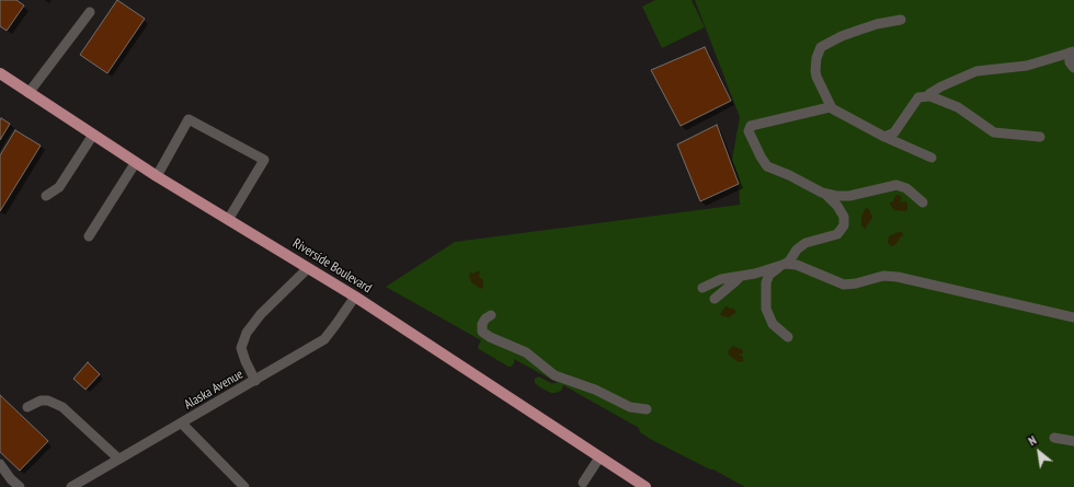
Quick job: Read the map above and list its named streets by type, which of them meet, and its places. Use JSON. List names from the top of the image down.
{
  "streets": {
    "main road": ["Riverside Boulevard"],
    "street": ["Alaska Avenue"]
  },
  "crossings": [
    ["Riverside Boulevard", "Alaska Avenue"]
  ],
  "north": "top left"
}
